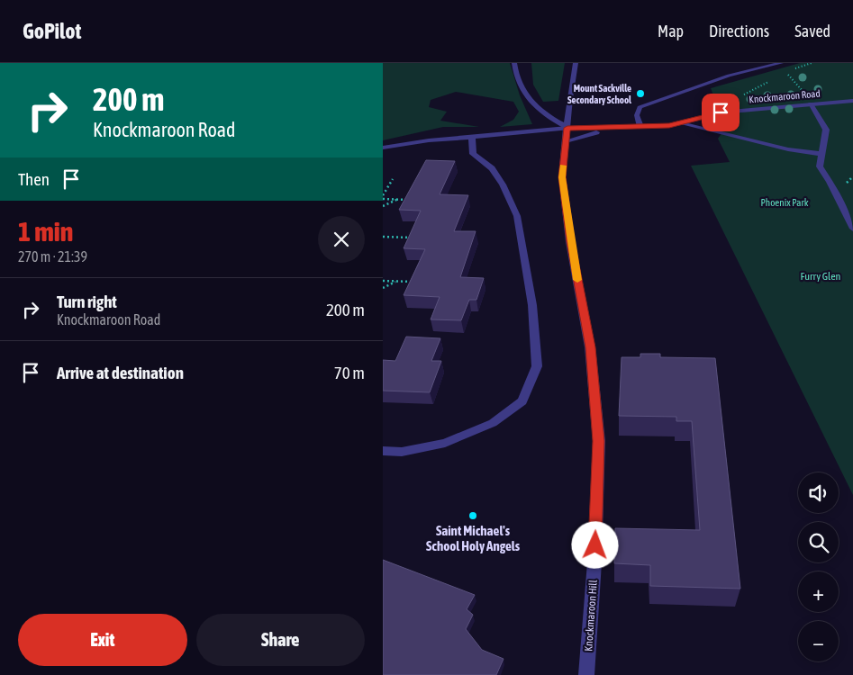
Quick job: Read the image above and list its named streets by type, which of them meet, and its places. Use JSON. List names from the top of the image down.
{
  "streets": {
    "street": ["Knockmaroon Road", "Knockmaroon Hill"]
  },
  "crossings": [
    ["Knockmaroon Road", "Knockmaroon Hill"]
  ],
  "parks": ["Phoenix Park", "Furry Glen"],
  "places": ["Mount Sackville Secondary School", "Saint Michael's School Holy Angels"],
  "page": {
    "header": "GoPilot",
    "nav": ["Map", "Directions", "Saved"],
    "turn": ["200 m", "Knockmaroon Road"],
    "then": "Then",
    "heading": ["1 min", "270 m · 21:39"],
    "list": [
      {
        "name": "Turn right",
        "note": "Knockmaroon Road",
        "value": "200 m"
      },
      {
        "name": "Arrive at destination",
        "value": "70 m"
      }
    ],
    "map_buttons": ["+", "−"],
    "buttons": ["Exit", "Share"]
  }
}
